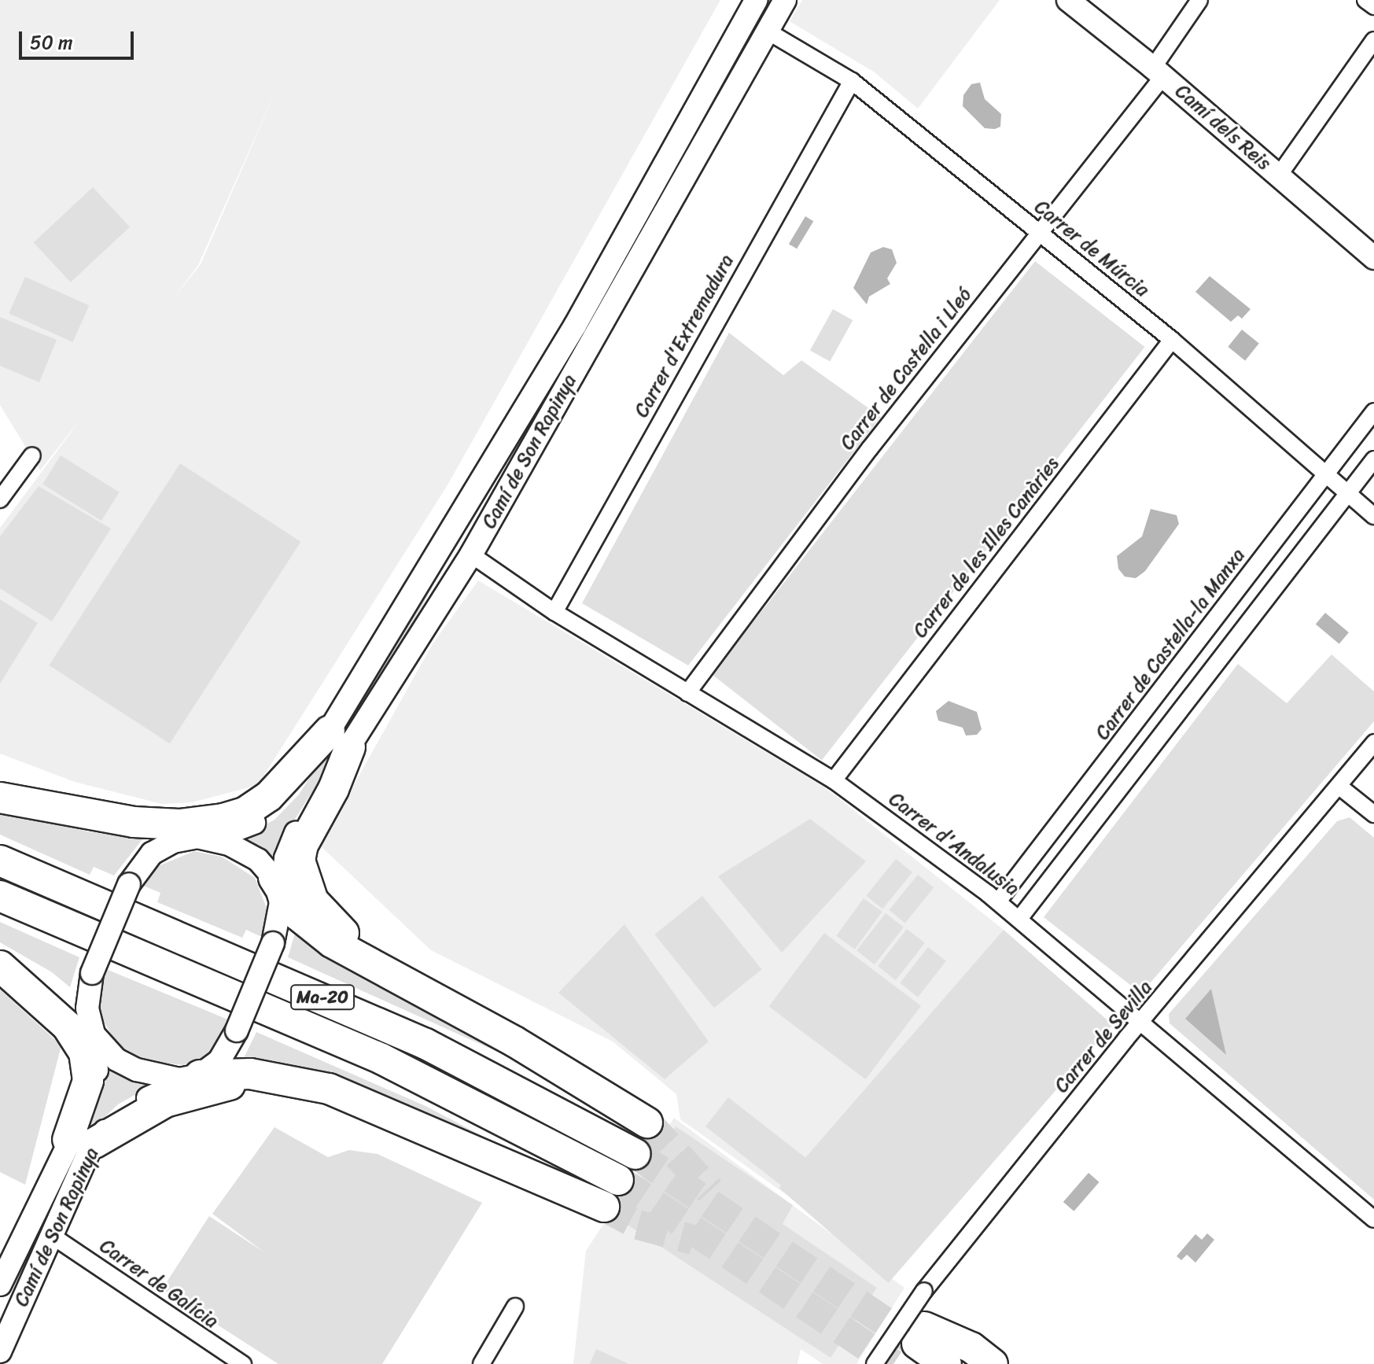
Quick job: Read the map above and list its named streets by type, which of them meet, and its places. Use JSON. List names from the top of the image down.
{
  "streets": {
    "highway": ["Ma-20"],
    "street": [
      "Camí dels Reis",
      "Carrer de Múrcia",
      "Carrer d'Extremadura",
      "Carrer de Castella i Lleó",
      "Camí de Son Rapinya",
      "Carrer de les Illes Canàries",
      "Carrer de Castella-la Manxa",
      "Carrer d'Andalusia",
      "Carrer de Sevilla",
      "Carrer de Galícia"
    ]
  },
  "crossings": [
    ["Camí dels Reis", "Carrer de Castella i Lleó"],
    ["Carrer de Múrcia", "Carrer d'Extremadura"],
    ["Carrer de Múrcia", "Carrer de Castella i Lleó"],
    ["Carrer de Múrcia", "Camí de Son Rapinya"],
    ["Carrer de Múrcia", "Carrer de les Illes Canàries"],
    ["Carrer de Múrcia", "Carrer de Castella-la Manxa"],
    ["Carrer d'Extremadura", "Carrer d'Andalusia"],
    ["Carrer de Castella i Lleó", "Carrer d'Andalusia"],
    ["Camí de Son Rapinya", "Carrer d'Andalusia"],
    ["Camí de Son Rapinya", "Carrer de Galícia"],
    ["Carrer de les Illes Canàries", "Carrer d'Andalusia"],
    ["Carrer de Castella-la Manxa", "Carrer d'Andalusia"],
    ["Carrer d'Andalusia", "Carrer de Sevilla"]
  ],
  "scale_bar": "50 m"
}
